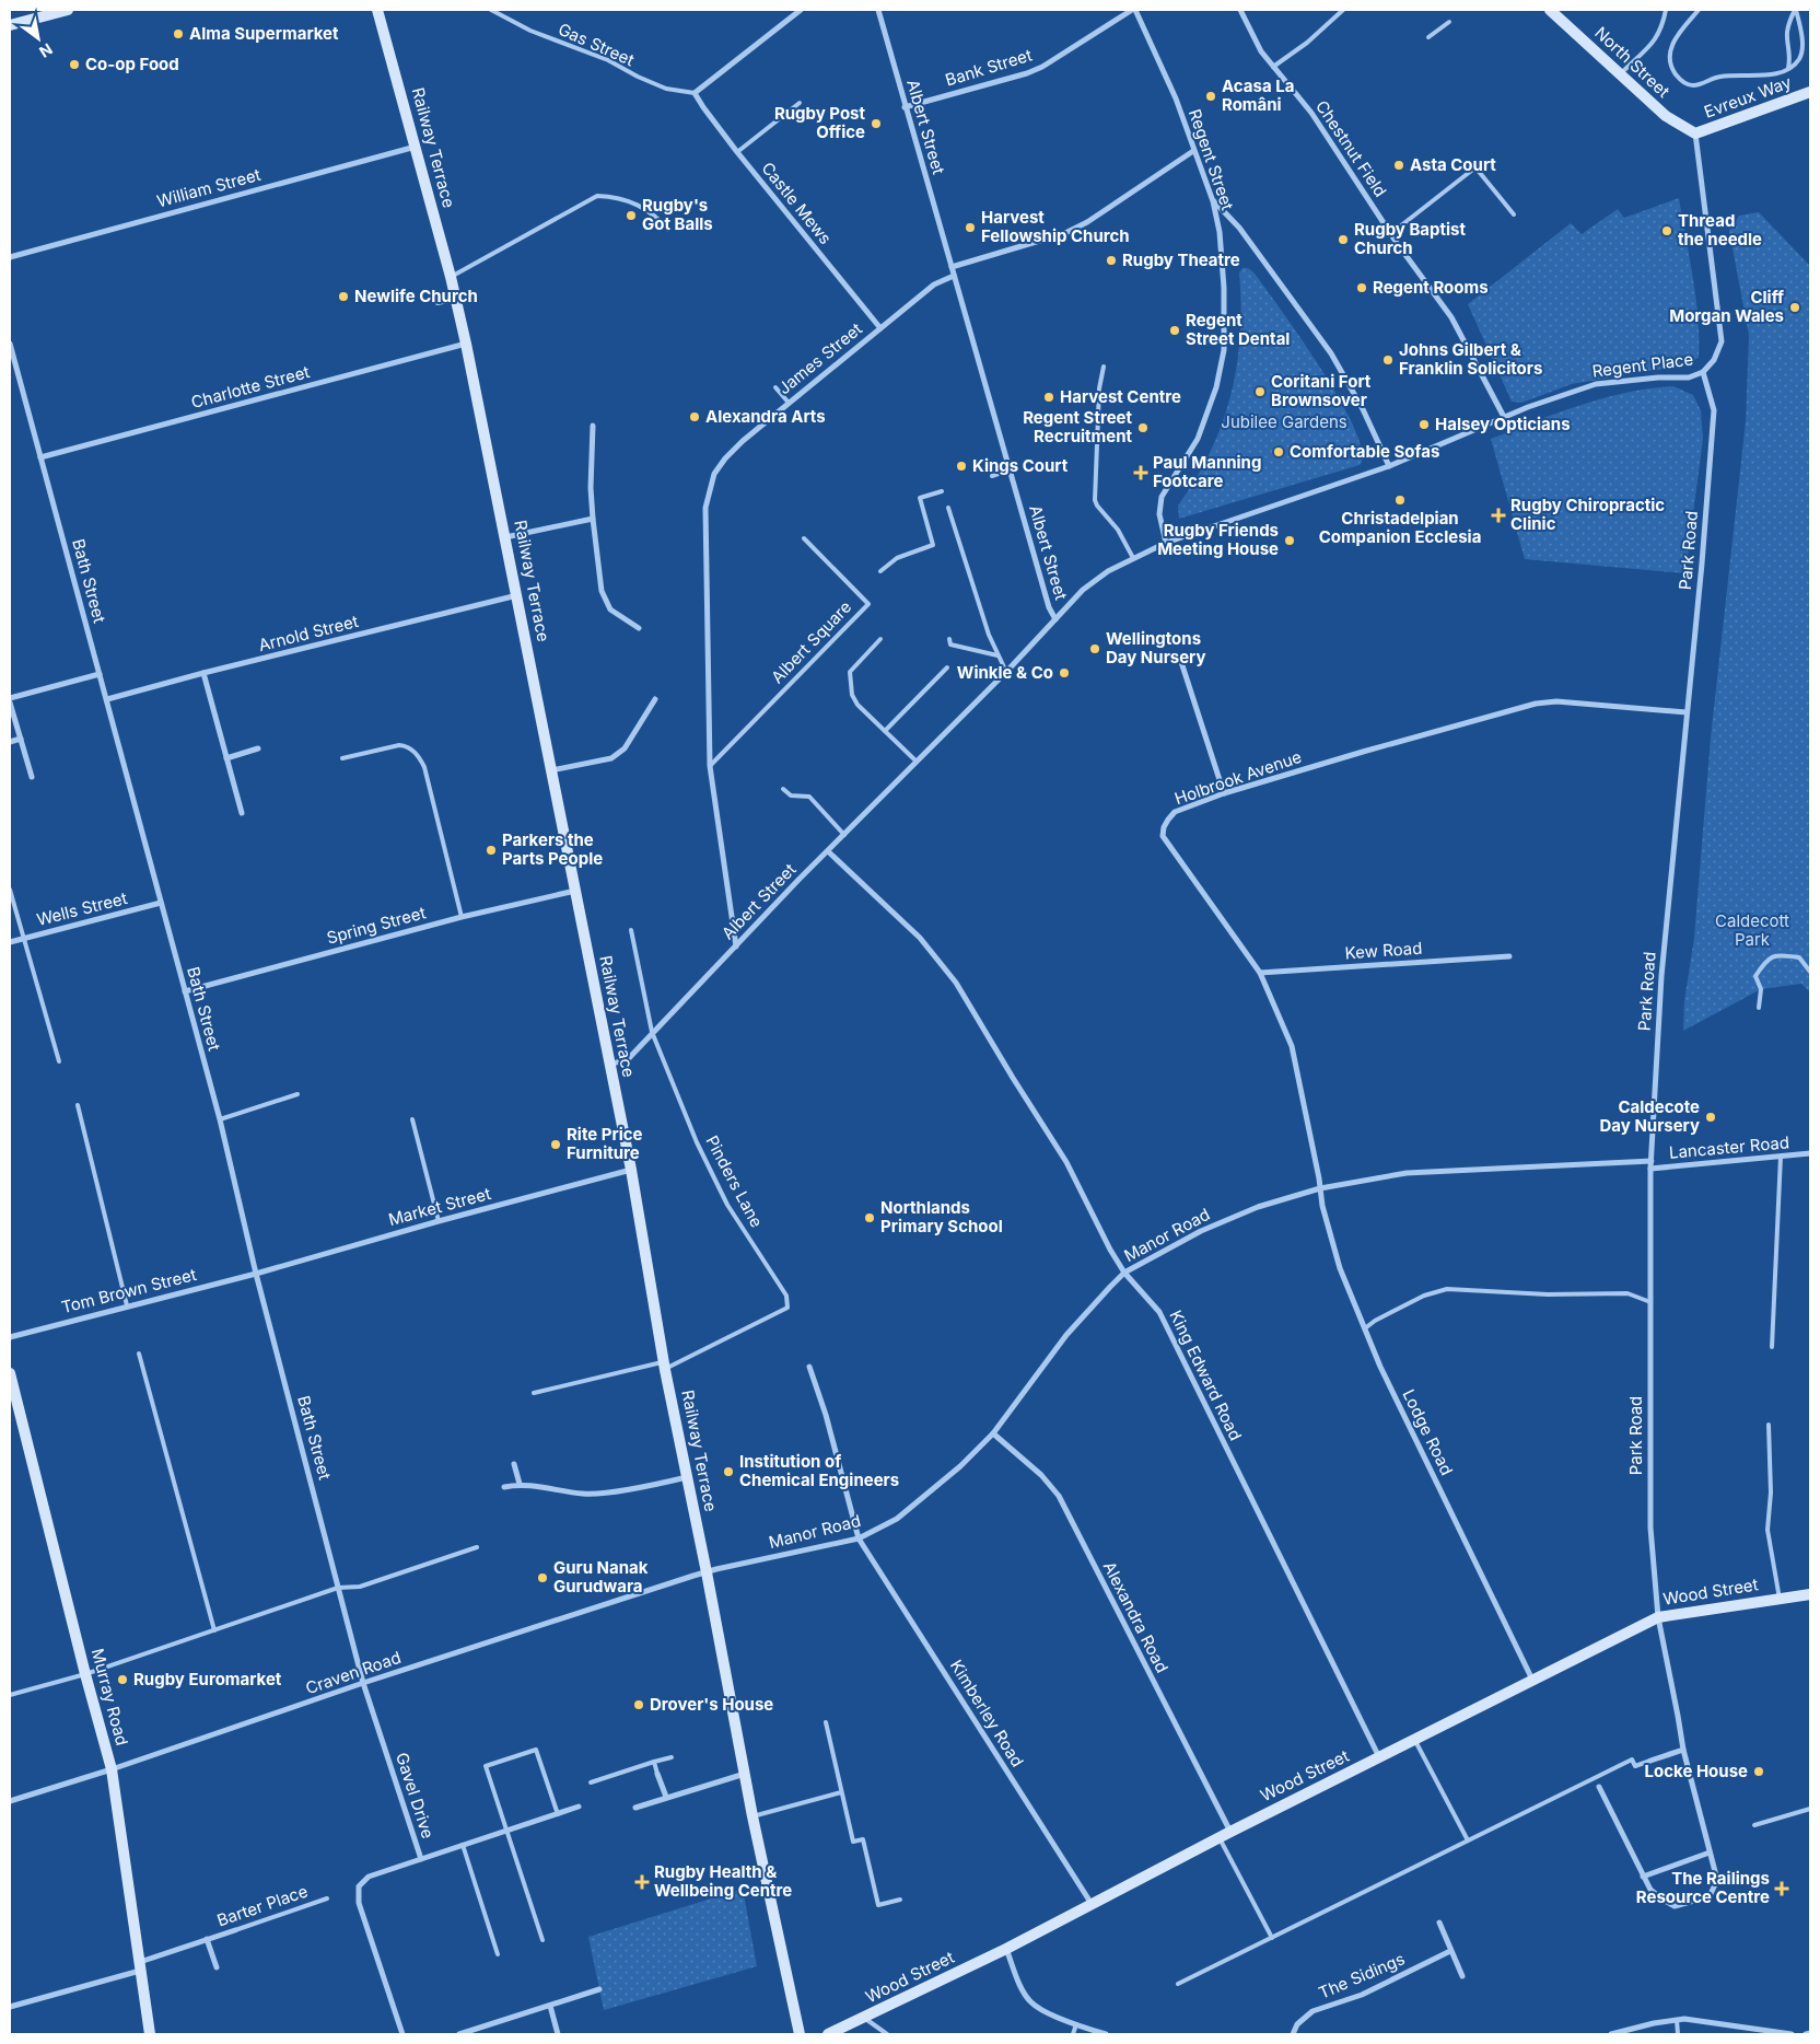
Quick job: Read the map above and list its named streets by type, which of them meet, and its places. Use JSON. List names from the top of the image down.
{
  "streets": {
    "street": [
      "North Street",
      "Bank Street",
      "Evreux Way",
      "Albert Street",
      "Railway Terrace",
      "Chestnut Field",
      "Regent Street",
      "William Street",
      "Castle Mews",
      "James Street",
      "Regent Place",
      "Charlotte Street",
      "Park Road",
      "Bath Street",
      "Arnold Street",
      "Holbrook Avenue",
      "Wells Street",
      "Spring Street",
      "Kew Road",
      "Lancaster Road",
      "Market Street",
      "Manor Road",
      "Tom Brown Street",
      "King Edward Road",
      "Lodge Road",
      "Wood Street",
      "Alexandra Road",
      "Craven Road",
      "Murray Road",
      "Kimberley Road",
      "Gavel Drive",
      "Barter Place",
      "The Sidings"
    ],
    "lane": ["Gas Street", "Albert Square", "Pinders Lane"]
  },
  "crossings": [
    ["Gas Street", "Castle Mews"],
    ["North Street", "Evreux Way"],
    ["North Street", "Regent Place"],
    ["Bank Street", "Albert Street"],
    ["Bank Street", "Regent Street"],
    ["Evreux Way", "Regent Place"],
    ["Albert Street", "Railway Terrace"],
    ["Albert Street", "James Street"],
    ["Albert Street", "Regent Place"],
    ["Albert Street", "Pinders Lane"],
    ["Albert Street", "King Edward Road"],
    ["Railway Terrace", "William Street"],
    ["Railway Terrace", "Charlotte Street"],
    ["Railway Terrace", "Arnold Street"],
    ["Railway Terrace", "Spring Street"],
    ["Railway Terrace", "Pinders Lane"],
    ["Railway Terrace", "Market Street"],
    ["Railway Terrace", "Manor Road"],
    ["Railway Terrace", "Craven Road"],
    ["Chestnut Field", "Regent Place"],
    ["Regent Street", "Regent Place"],
    ["Castle Mews", "James Street"],
    ["James Street", "Albert Square"],
    ["Regent Place", "Park Road"],
    ["Charlotte Street", "Bath Street"],
    ["Park Road", "Holbrook Avenue"],
    ["Park Road", "Lancaster Road"],
    ["Park Road", "Manor Road"],
    ["Park Road", "Wood Street"],
    ["Bath Street", "Arnold Street"],
    ["Bath Street", "Wells Street"],
    ["Bath Street", "Spring Street"],
    ["Bath Street", "Market Street"],
    ["Bath Street", "Tom Brown Street"],
    ["Bath Street", "Craven Road"],
    ["Bath Street", "Gavel Drive"],
    ["Holbrook Avenue", "Kew Road"],
    ["Holbrook Avenue", "Manor Road"],
    ["Holbrook Avenue", "Lodge Road"],
    ["Market Street", "Tom Brown Street"],
    ["Manor Road", "King Edward Road"],
    ["Manor Road", "Lodge Road"],
    ["Manor Road", "Alexandra Road"],
    ["Manor Road", "Craven Road"],
    ["Manor Road", "Kimberley Road"],
    ["King Edward Road", "Wood Street"],
    ["Lodge Road", "Wood Street"],
    ["Wood Street", "Alexandra Road"],
    ["Wood Street", "Kimberley Road"],
    ["Craven Road", "Murray Road"],
    ["Craven Road", "Gavel Drive"],
    ["Murray Road", "Barter Place"]
  ],
  "parks": ["Jubilee Gardens", "Caldecott Park"],
  "places": {
    "other": [
      "Alma Supermarket",
      "Co-op Food",
      "Acasa La Români",
      "Rugby Post Office",
      "Asta Court",
      "Rugby's Got Balls",
      "Harvest Fellowship Church",
      "Thread the needle",
      "Rugby Baptist Church",
      "Rugby Theatre",
      "Regent Rooms",
      "Newlife Church",
      "Cliff Morgan Wales",
      "Regent Street Dental",
      "Johns Gilbert & Franklin Solicitors",
      "Coritani Fort Brownsover",
      "Harvest Centre",
      "Alexandra Arts",
      "Halsey Opticians",
      "Regent Street Recruitment",
      "Comfortable Sofas",
      "Kings Court",
      "Christadelpian Companion Ecclesia",
      "Rugby Friends Meeting House",
      "Wellingtons Day Nursery",
      "Winkle & Co",
      "Parkers the Parts People",
      "Caldecote Day Nursery",
      "Rite Price Furniture",
      "Northlands Primary School",
      "Institution of Chemical Engineers",
      "Guru Nanak Gurudwara",
      "Rugby Euromarket",
      "Drover's House",
      "Locke House"
    ],
    "health": [
      "Paul Manning Footcare",
      "Rugby Chiropractic Clinic",
      "Rugby Health & Wellbeing Centre",
      "The Railings Resource Centre"
    ]
  },
  "north": "bottom right"
}
